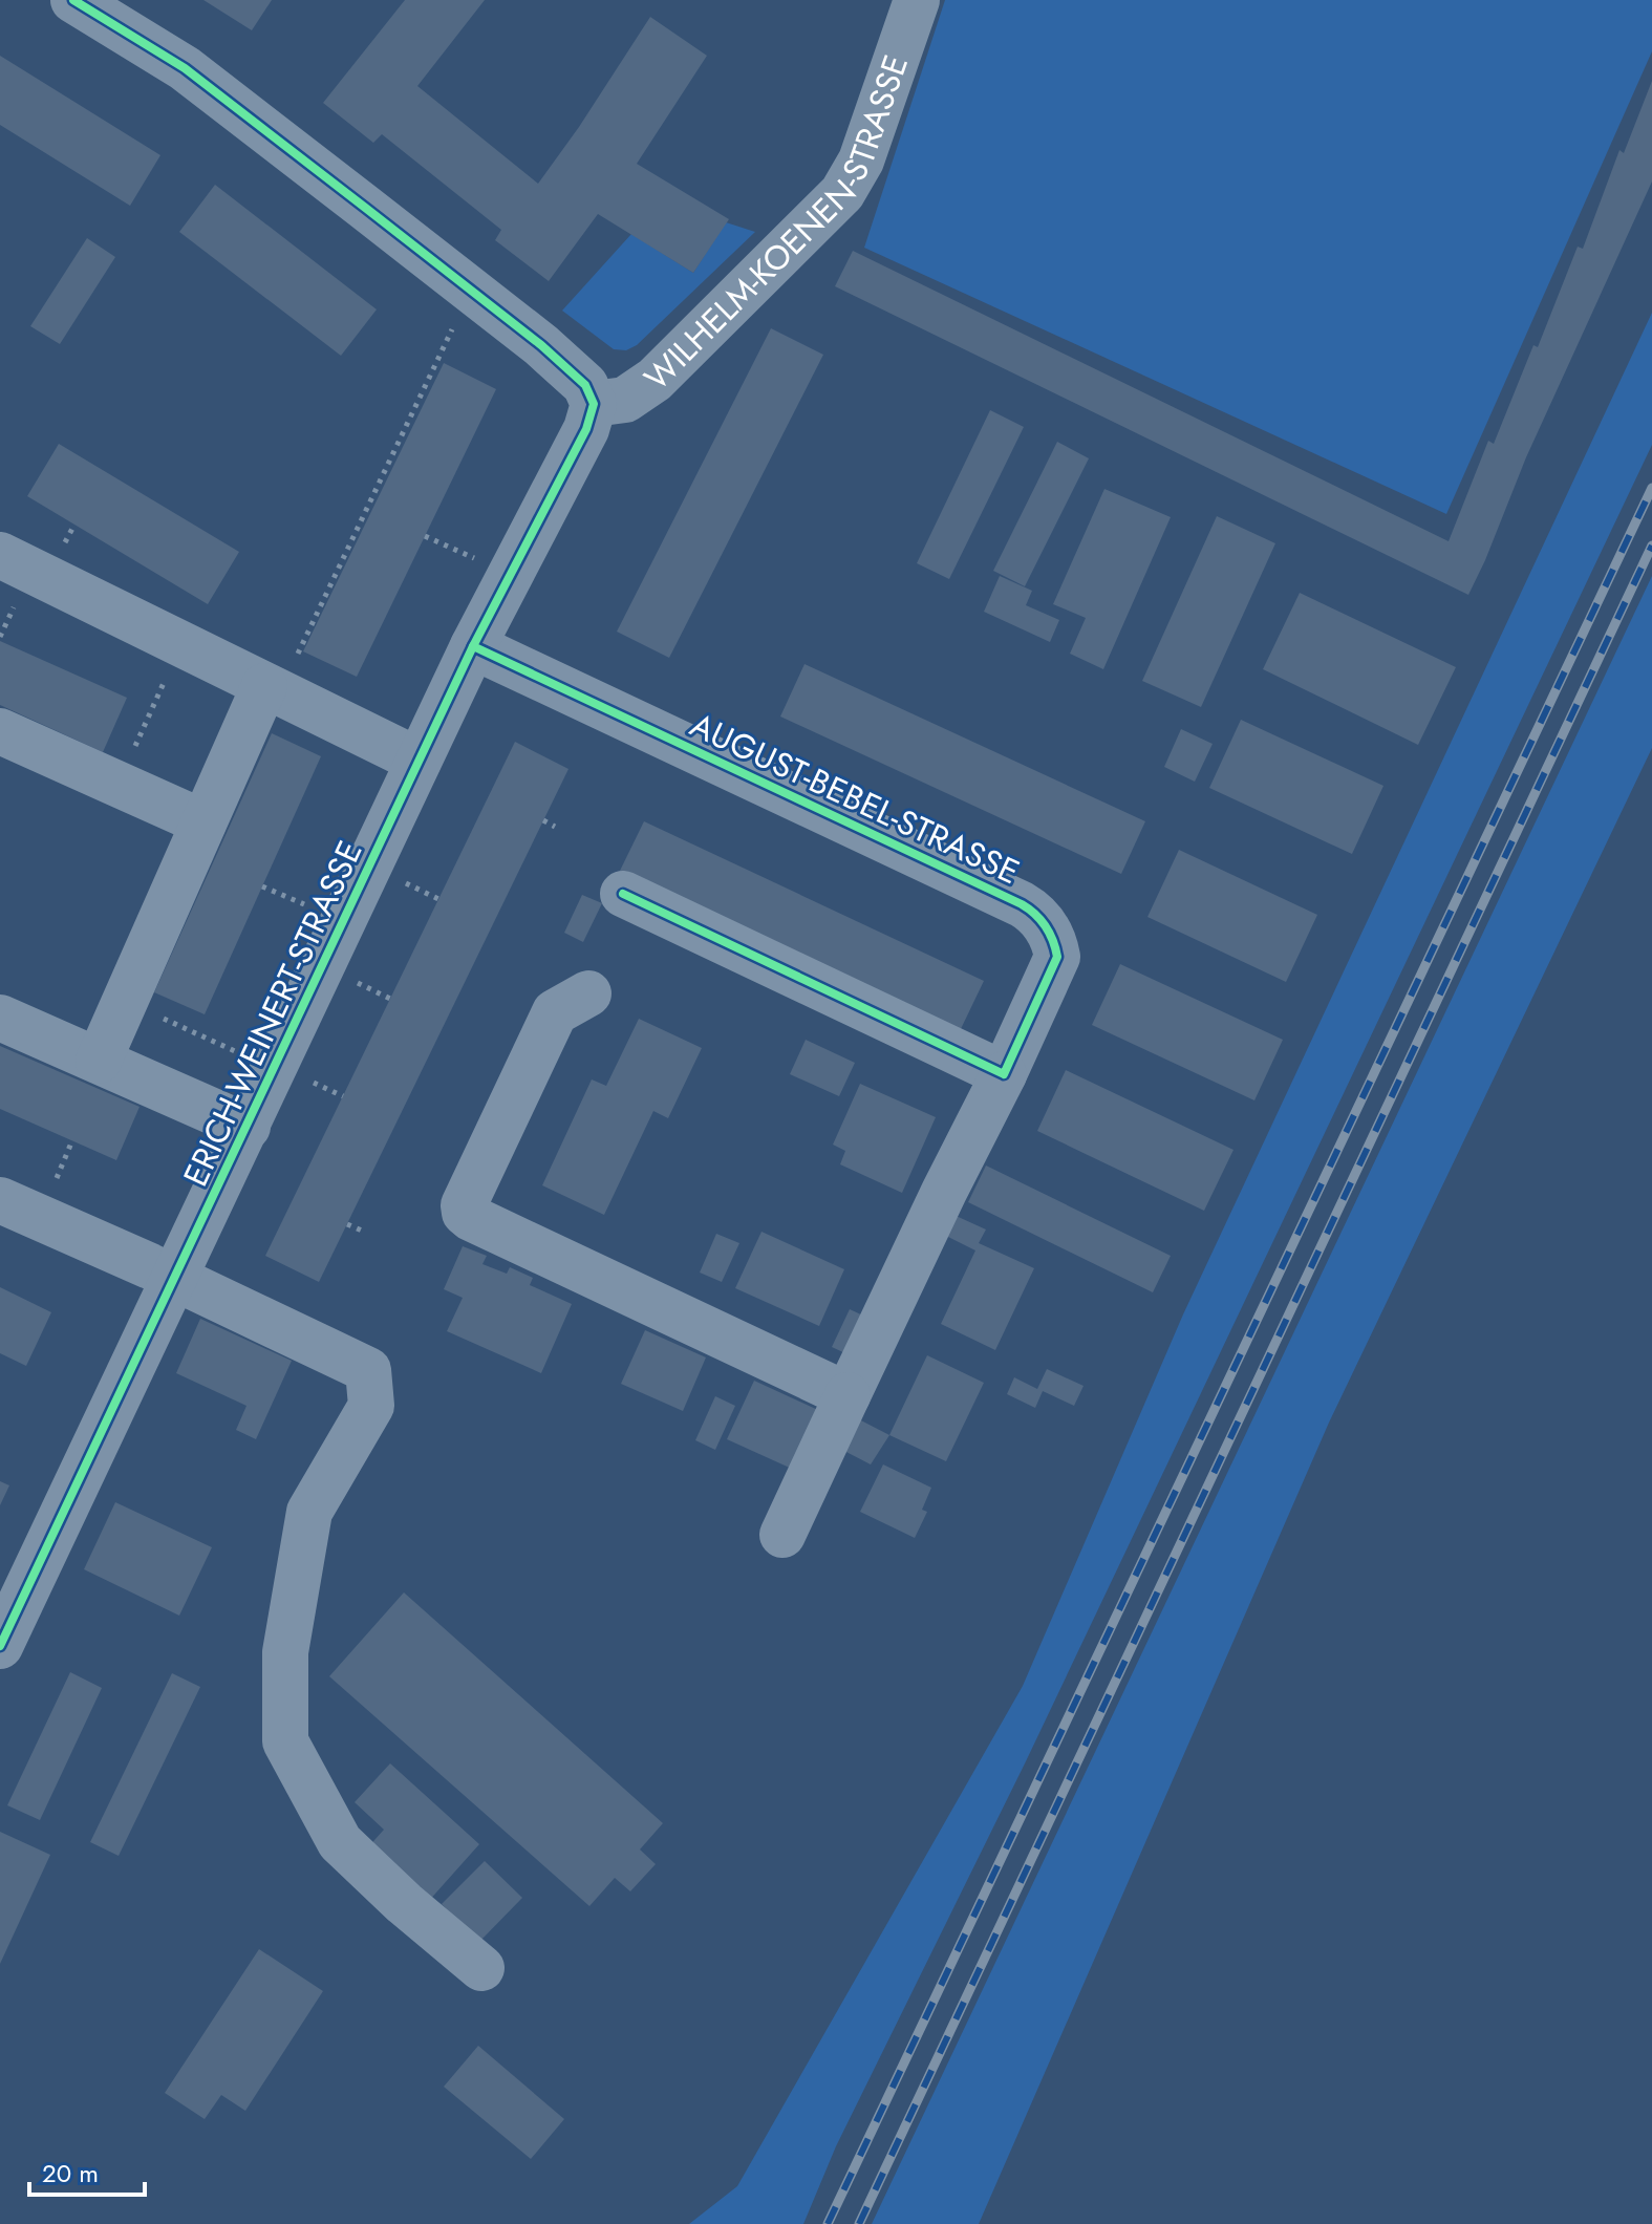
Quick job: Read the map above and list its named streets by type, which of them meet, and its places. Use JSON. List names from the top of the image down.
{
  "streets": {
    "street": ["WILHELM-KOENEN-STRASSE", "AUGUST-BEBEL-STRASSE", "ERICH-WEINERT-STRASSE"]
  },
  "crossings": [
    ["WILHELM-KOENEN-STRASSE", "ERICH-WEINERT-STRASSE"],
    ["AUGUST-BEBEL-STRASSE", "ERICH-WEINERT-STRASSE"]
  ],
  "scale_bar": "20 m"
}
